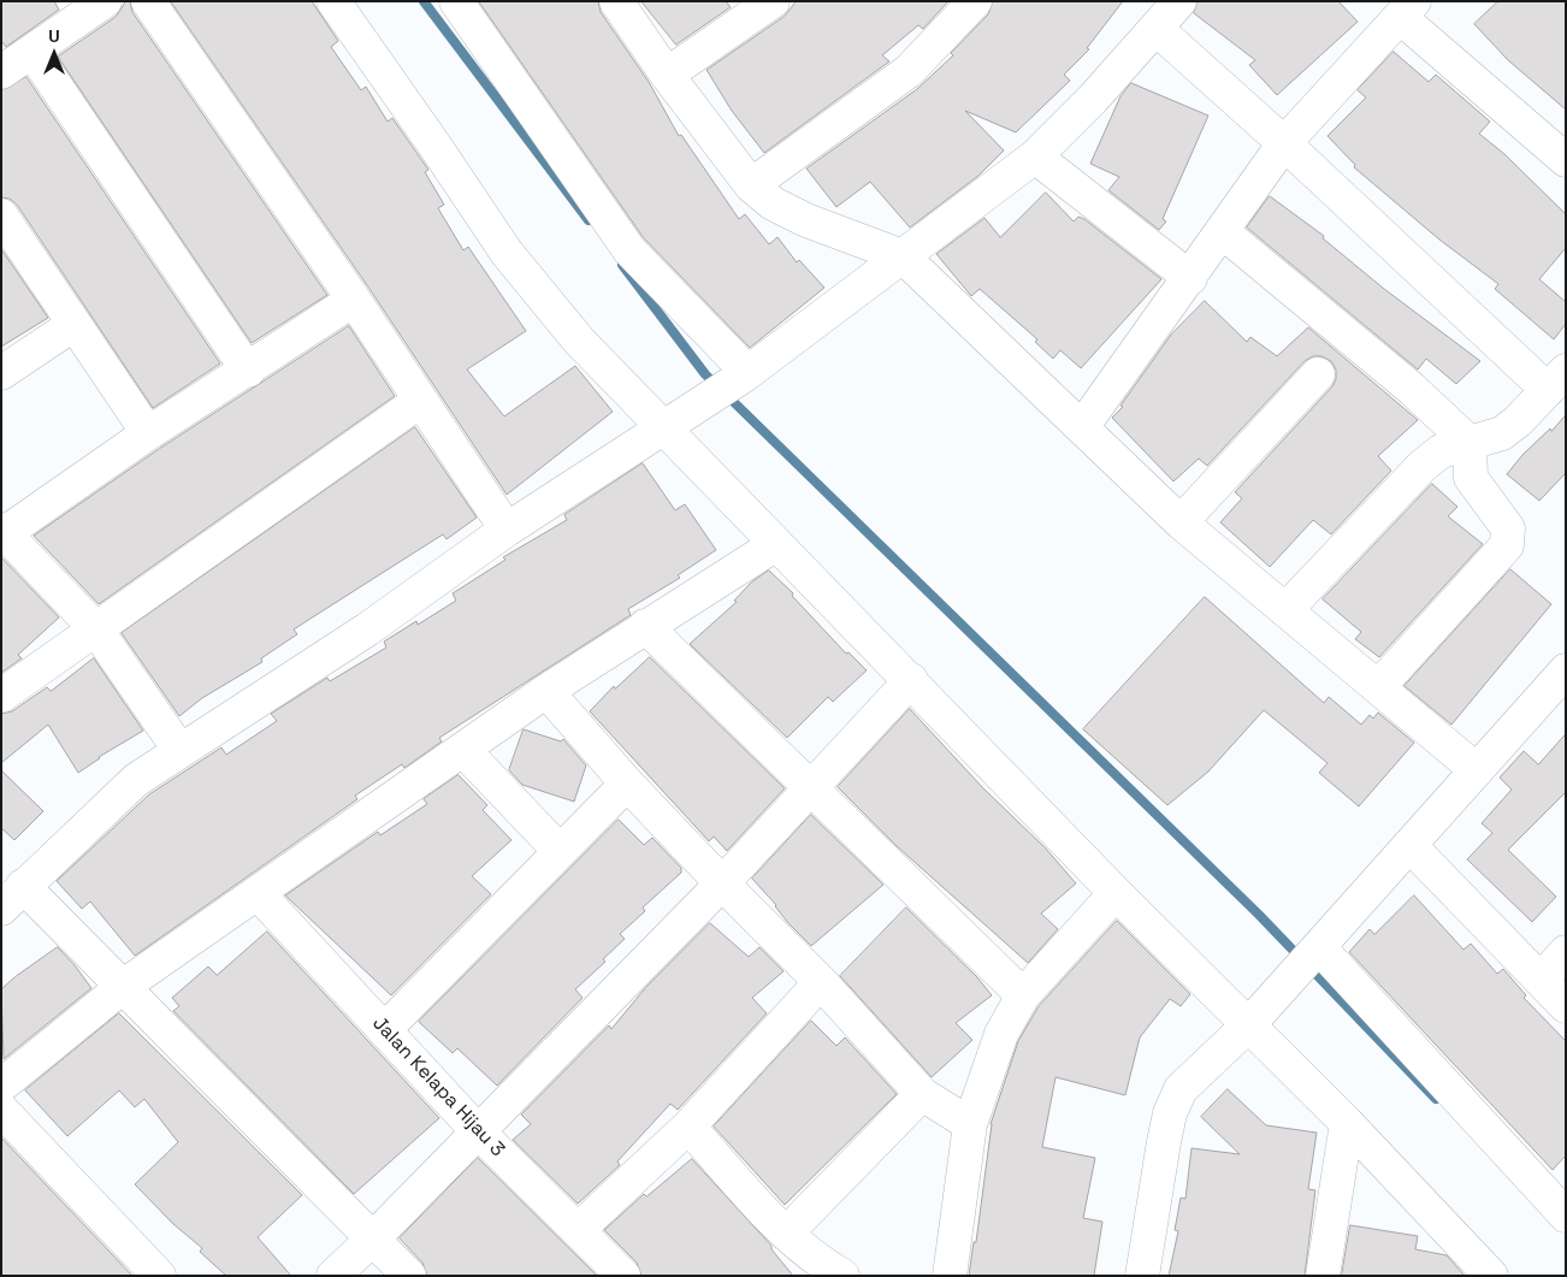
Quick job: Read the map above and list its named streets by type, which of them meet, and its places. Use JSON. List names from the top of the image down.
{
  "streets": {
    "street": ["Jalan Kelapa Hijau 3"]
  },
  "north": "top"
}
